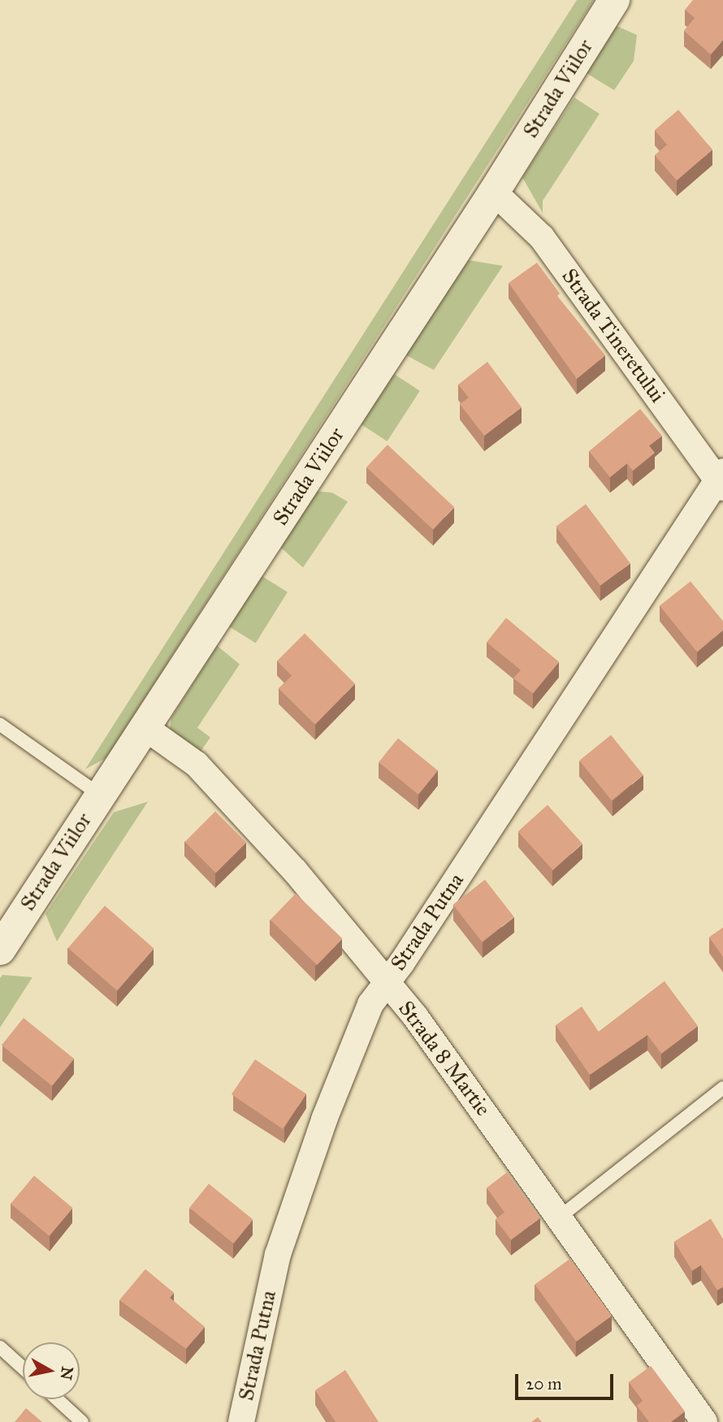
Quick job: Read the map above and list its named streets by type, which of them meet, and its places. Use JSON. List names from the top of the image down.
{
  "streets": {
    "street": [
      "Strada Viilor",
      "Strada Tineretului",
      "Strada Putna",
      "Strada 8 Martie"
    ]
  },
  "crossings": [
    ["Strada Viilor", "Strada Tineretului"],
    ["Strada Viilor", "Strada 8 Martie"],
    ["Strada Tineretului", "Strada Putna"],
    ["Strada Putna", "Strada 8 Martie"]
  ],
  "scale_bar": "20 m",
  "north": "right"
}
